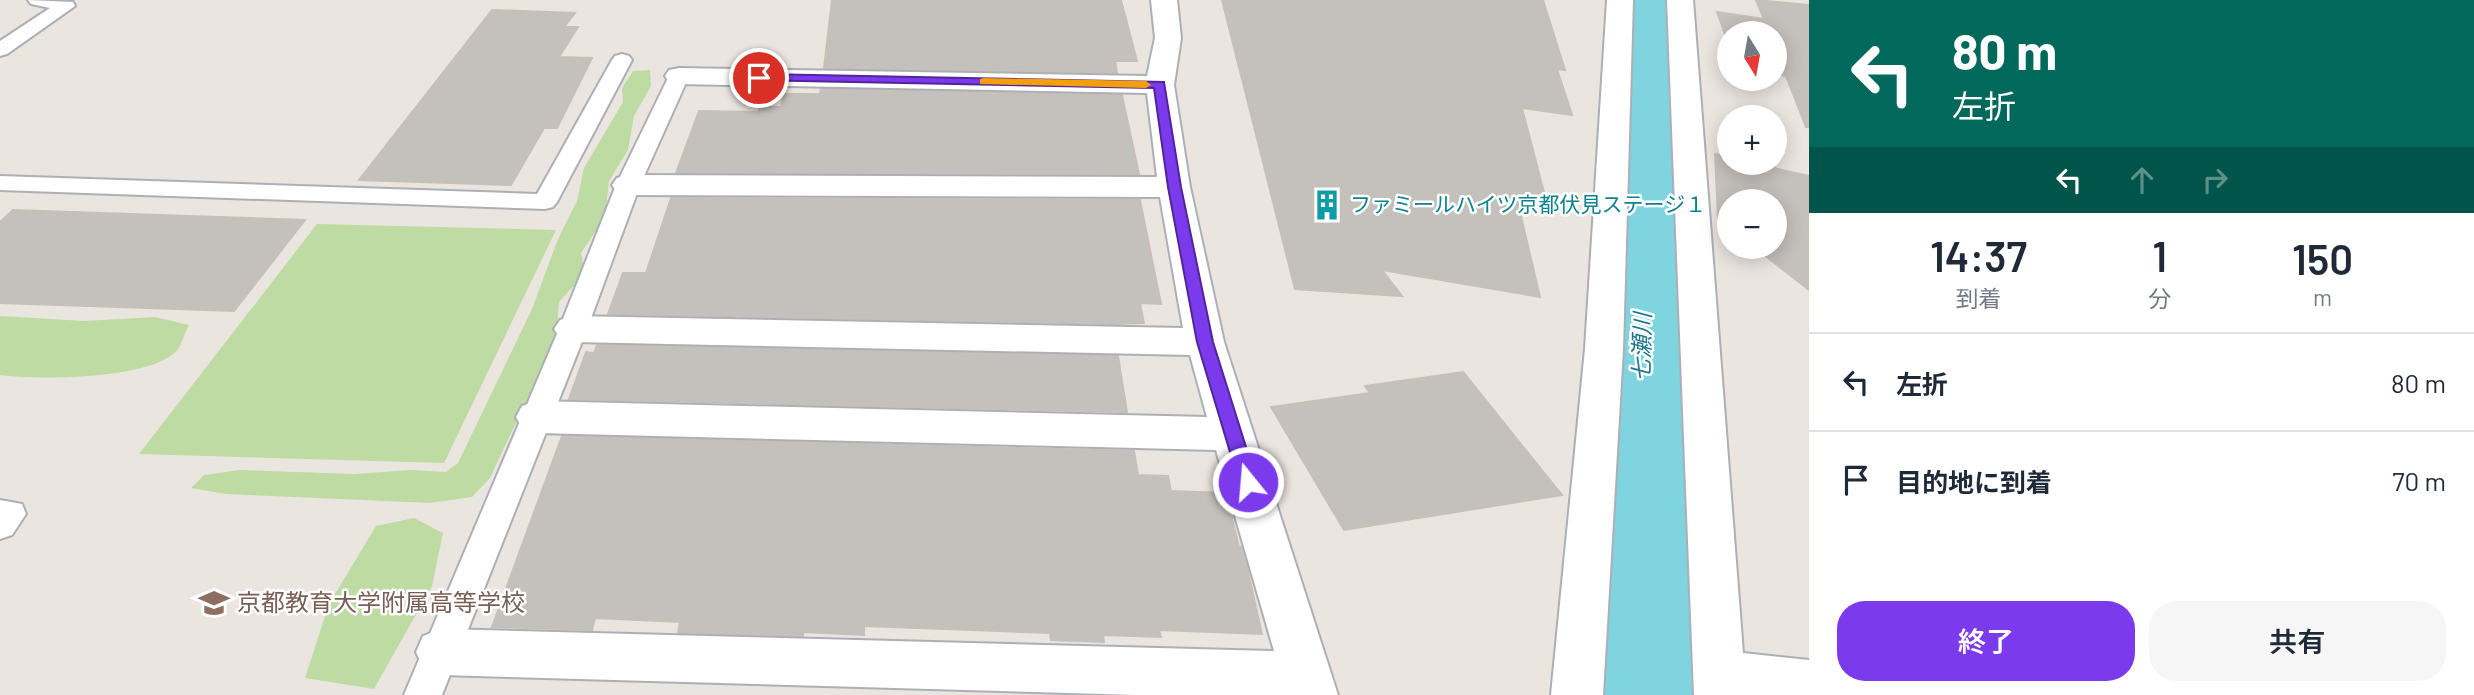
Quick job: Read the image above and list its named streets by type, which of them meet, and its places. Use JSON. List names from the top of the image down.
{
  "water": ["七瀬川"],
  "places": {
    "building": ["ファミールハイツ京都伏見ステージ１"],
    "school or university": ["京都教育大学附属高等学校"]
  },
  "north": "bottom",
  "page": {
    "turn": ["80 m", "左折"],
    "map_buttons": ["+", "−"],
    "eta": [
      "14:37",
      "到着",
      "1",
      "分",
      "150",
      "m"
    ],
    "list": [
      {
        "name": "左折",
        "value": "80 m"
      },
      {
        "name": "目的地に到着",
        "value": "70 m"
      }
    ],
    "buttons": ["終了", "共有"]
  }
}
